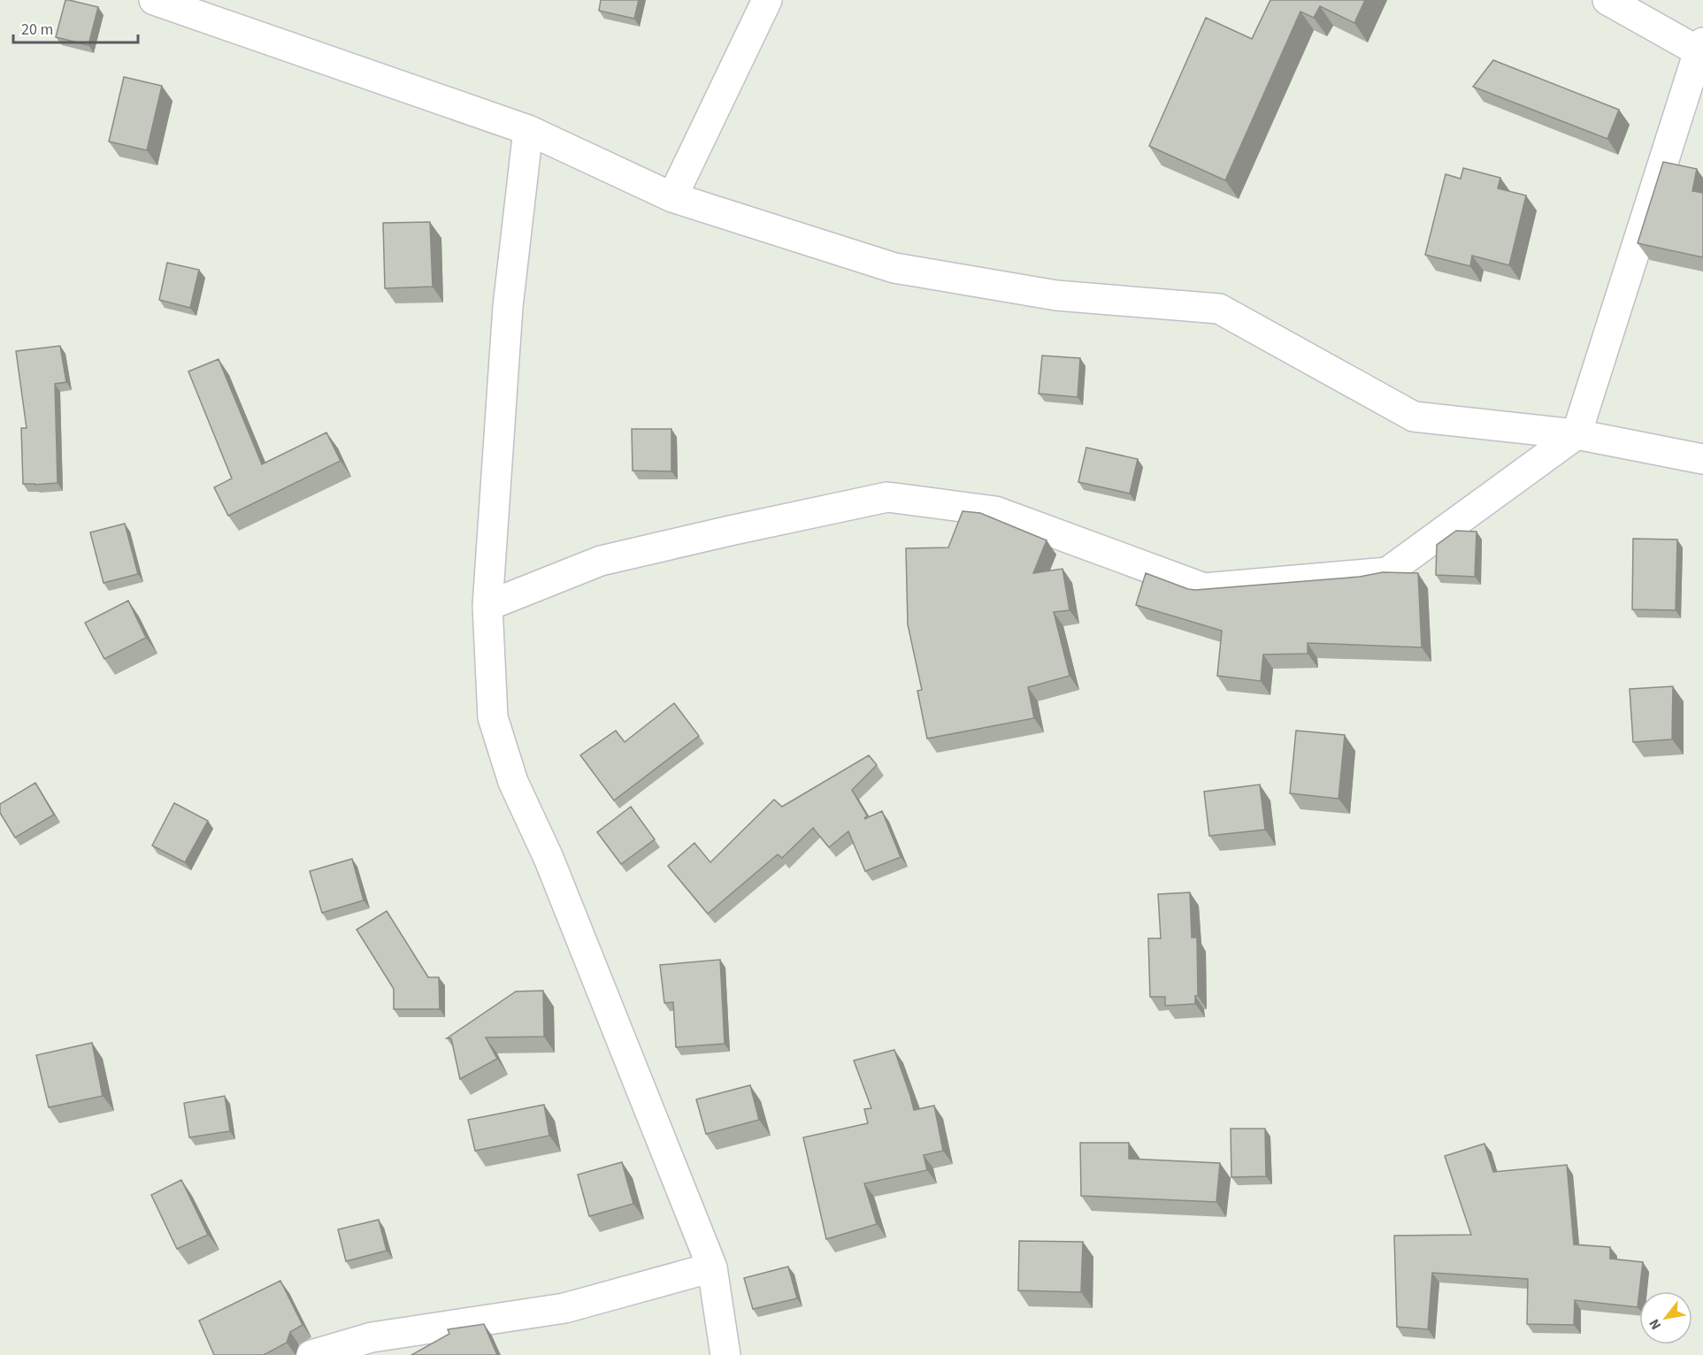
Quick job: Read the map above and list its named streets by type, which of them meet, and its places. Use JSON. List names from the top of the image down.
{
  "scale_bar": "20 m",
  "north": "bottom left"
}
